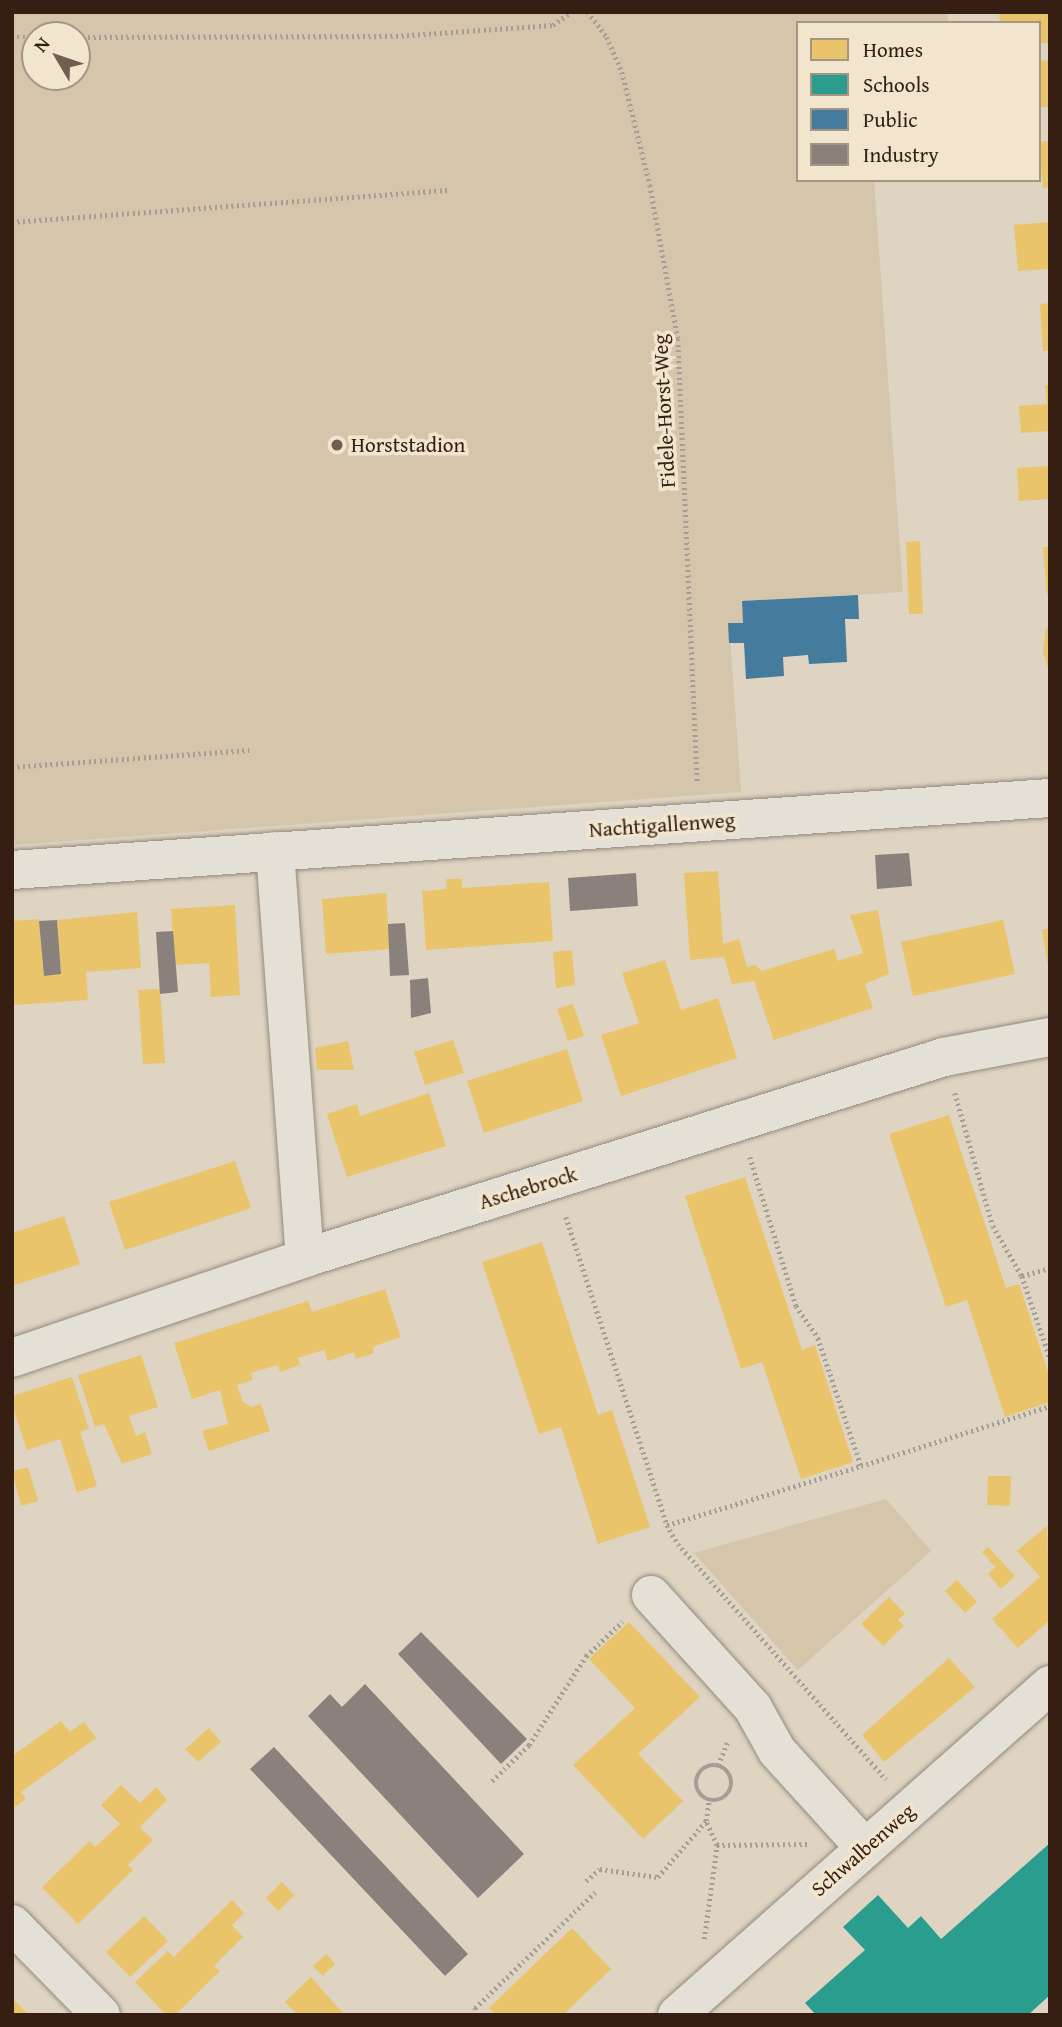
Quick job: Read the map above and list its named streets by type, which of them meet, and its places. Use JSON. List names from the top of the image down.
{
  "streets": {
    "street": ["Nachtigallenweg", "Aschebrock", "Schwalbenweg"],
    "path": ["Fidele-Horst-Weg"]
  },
  "crossings": [
    ["Fidele-Horst-Weg", "Nachtigallenweg"]
  ],
  "places": ["Horststadion"],
  "legend": [
    "Homes",
    "Schools",
    "Public",
    "Industry"
  ],
  "north": "top left"
}
